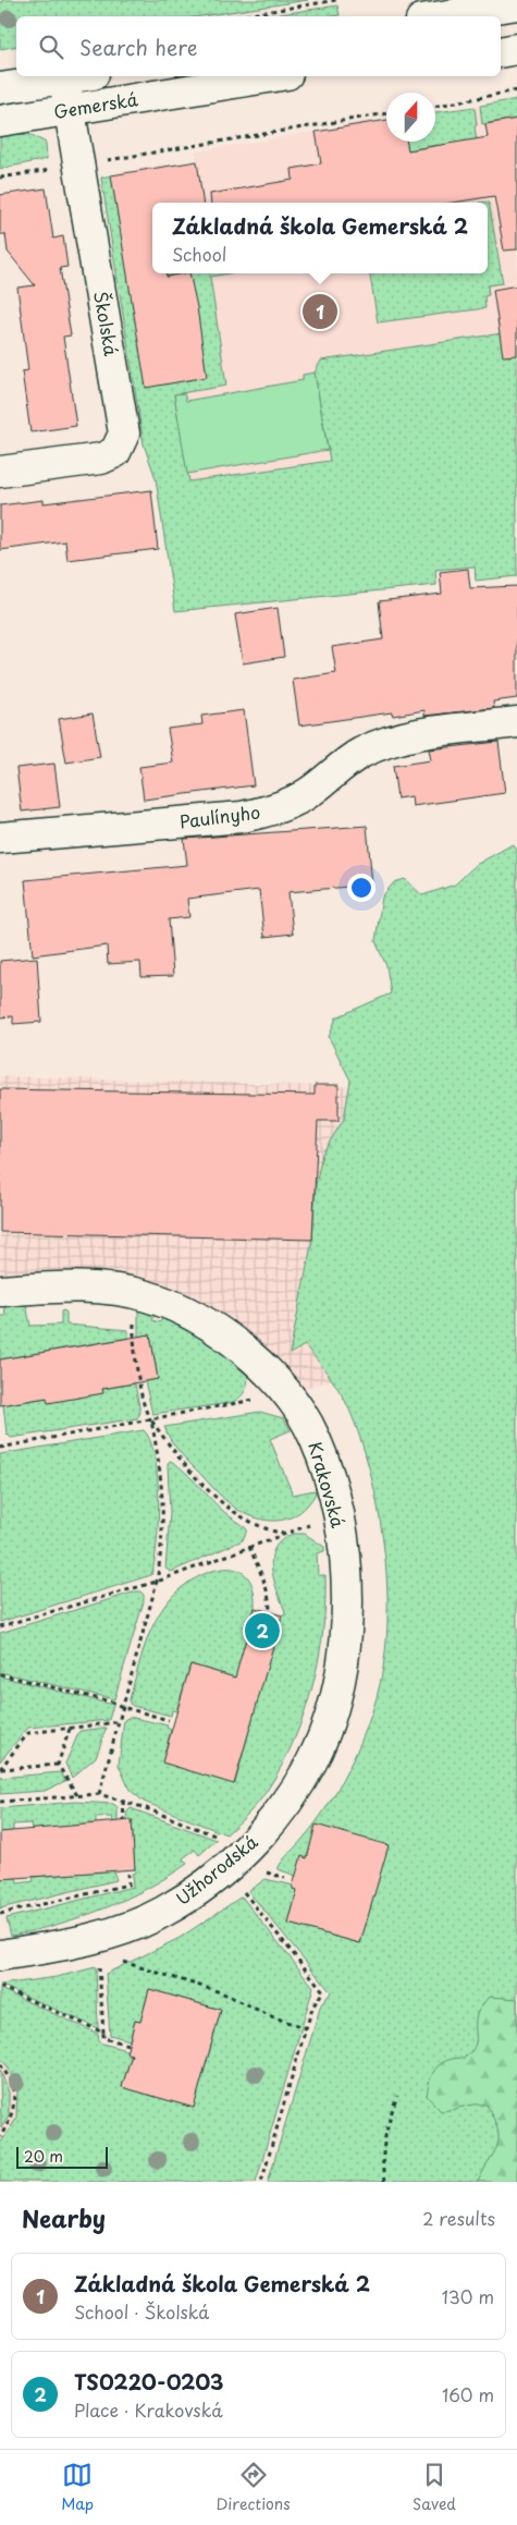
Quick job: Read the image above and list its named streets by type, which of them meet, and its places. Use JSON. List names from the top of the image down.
{
  "streets": {
    "street": [
      "Gemerská",
      "Školská",
      "Paulínyho",
      "Krakovská",
      "Užhorodská"
    ]
  },
  "crossings": [
    ["Gemerská", "Školská"],
    ["Krakovská", "Užhorodská"]
  ],
  "scale_bar": "20 m",
  "north": "top",
  "page": {
    "search": "Search here",
    "popup": ["Základná škola Gemerská 2", "School"],
    "pins": ["1", "2"],
    "scale": "20 m",
    "heading": ["Nearby", "2 results"],
    "list": [
      {
        "mark": "1",
        "name": "Základná škola Gemerská 2",
        "note": "School · Školská",
        "value": "130 m"
      },
      {
        "mark": "2",
        "name": "TS0220-0203",
        "note": "Place · Krakovská",
        "value": "160 m"
      }
    ],
    "nav": ["Map", "Directions", "Saved"]
  }
}
